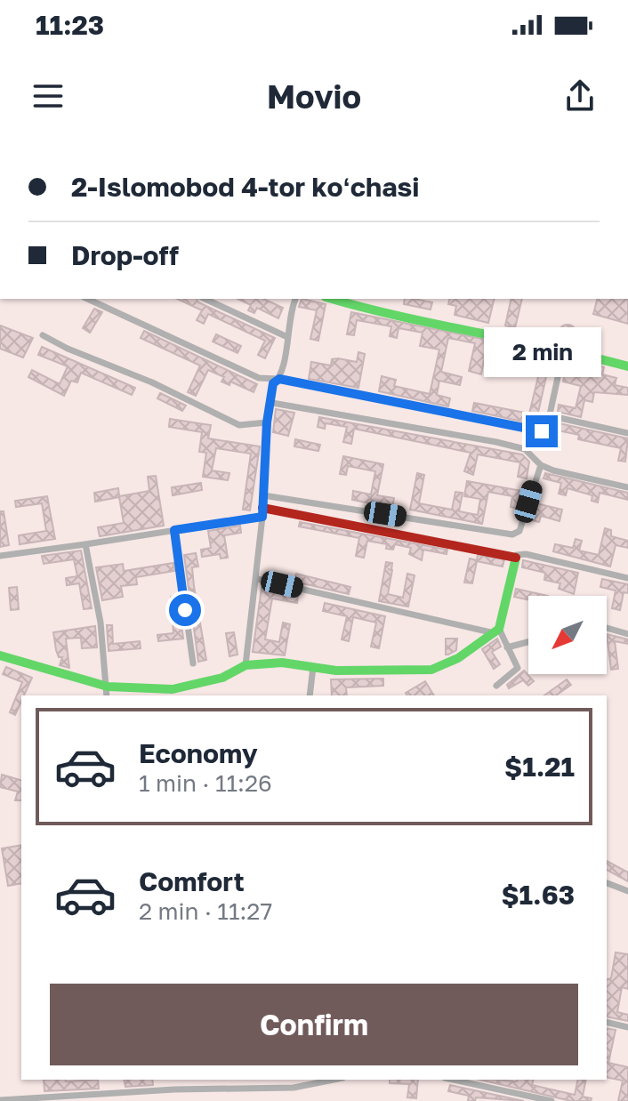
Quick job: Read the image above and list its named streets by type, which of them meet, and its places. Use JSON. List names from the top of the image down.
{
  "north": "bottom left",
  "page": {
    "status": "11:23",
    "header": "Movio",
    "banner": ["2-Islomobod 4-tor koʻchasi", "Drop-off"],
    "bubble": "2 min",
    "list": [
      {
        "name": "Economy",
        "note": "1 min · 11:26",
        "value": "$1.21"
      },
      {
        "name": "Comfort",
        "note": "2 min · 11:27",
        "value": "$1.63"
      }
    ],
    "buttons": "Confirm"
  }
}
